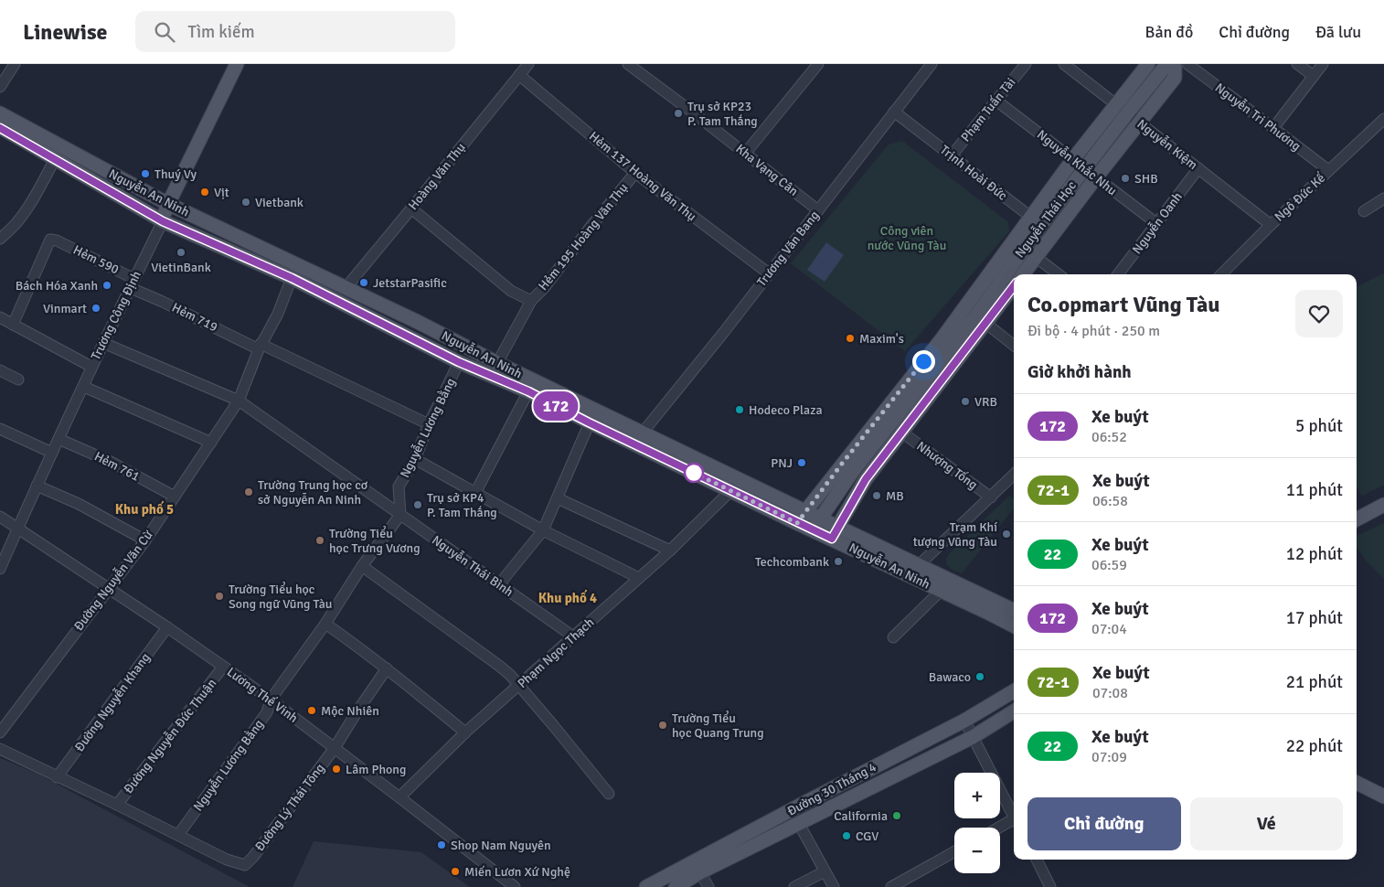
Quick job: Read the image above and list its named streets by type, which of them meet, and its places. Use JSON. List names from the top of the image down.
{
  "streets": {
    "main road": [
      "Nguyễn An Ninh",
      "Nguyễn Thái Học",
      "Trương Công Định",
      "Đường 30 Tháng 4"
    ],
    "street": [
      "Phạm Tuấn Tài",
      "Nguyễn Tri Phương",
      "Nguyễn Kiệm",
      "Nguyễn Khắc Nhu",
      "Kha Vạng Cân",
      "Trịnh Hoài Đức",
      "Hoàng Văn Thụ",
      "Hẻm 137 Hoàng Văn Thụ",
      "Ngô Đức Kế",
      "Nguyễn Oanh",
      "Hẻm 195 Hoàng Văn Thụ",
      "Trương Văn Bang",
      "Hẻm 590",
      "Hẻm 719",
      "Nguyễn Lương Bằng",
      "Nhượng Tống",
      "Hẻm 761",
      "Nguyễn Thái Bình",
      "Đường Nguyễn Văn Cừ",
      "Phạm Ngọc Thạch",
      "Lương Thế Vinh",
      "Đường Nguyễn Khang",
      "Đường Nguyễn Đức Thuận",
      "Đường Lý Thái Tông"
    ]
  },
  "crossings": [
    ["Phạm Tuấn Tài", "Nguyễn Khắc Nhu"],
    ["Phạm Tuấn Tài", "Trịnh Hoài Đức"],
    ["Nguyễn Tri Phương", "Ngô Đức Kế"],
    ["Nguyễn Tri Phương", "Nguyễn Thái Học"],
    ["Nguyễn Kiệm", "Ngô Đức Kế"],
    ["Nguyễn Kiệm", "Nguyễn Thái Học"],
    ["Nguyễn Kiệm", "Nguyễn Oanh"],
    ["Nguyễn Khắc Nhu", "Nguyễn Thái Học"],
    ["Nguyễn Khắc Nhu", "Nguyễn Oanh"],
    ["Kha Vạng Cân", "Trương Văn Bang"],
    ["Trịnh Hoài Đức", "Nguyễn Thái Học"],
    ["Trịnh Hoài Đức", "Trương Văn Bang"],
    ["Hoàng Văn Thụ", "Hẻm 137 Hoàng Văn Thụ"],
    ["Hoàng Văn Thụ", "Nguyễn An Ninh"],
    ["Hoàng Văn Thụ", "Hẻm 195 Hoàng Văn Thụ"],
    ["Hẻm 137 Hoàng Văn Thụ", "Hẻm 195 Hoàng Văn Thụ"],
    ["Hẻm 137 Hoàng Văn Thụ", "Trương Văn Bang"],
    ["Nguyễn An Ninh", "Nguyễn Thái Học"],
    ["Nguyễn An Ninh", "Hẻm 195 Hoàng Văn Thụ"],
    ["Nguyễn An Ninh", "Trương Văn Bang"],
    ["Nguyễn An Ninh", "Trương Công Định"],
    ["Nguyễn An Ninh", "Nguyễn Lương Bằng"],
    ["Nguyễn An Ninh", "Đường Nguyễn Văn Cừ"],
    ["Nguyễn An Ninh", "Phạm Ngọc Thạch"],
    ["Hẻm 590", "Trương Công Định"],
    ["Hẻm 590", "Hẻm 719"],
    ["Trương Công Định", "Hẻm 719"],
    ["Trương Công Định", "Hẻm 761"],
    ["Trương Công Định", "Nguyễn Thái Bình"],
    ["Trương Công Định", "Lương Thế Vinh"],
    ["Hẻm 719", "Nguyễn Lương Bằng"],
    ["Hẻm 719", "Đường Nguyễn Văn Cừ"],
    ["Nguyễn Lương Bằng", "Nguyễn Thái Bình"],
    ["Nguyễn Lương Bằng", "Lương Thế Vinh"],
    ["Nguyễn Lương Bằng", "Đường Lý Thái Tông"],
    ["Hẻm 761", "Đường Nguyễn Văn Cừ"],
    ["Nguyễn Thái Bình", "Đường Nguyễn Văn Cừ"],
    ["Nguyễn Thái Bình", "Phạm Ngọc Thạch"],
    ["Đường Nguyễn Văn Cừ", "Lương Thế Vinh"],
    ["Phạm Ngọc Thạch", "Lương Thế Vinh"],
    ["Lương Thế Vinh", "Đường Nguyễn Khang"],
    ["Lương Thế Vinh", "Đường Nguyễn Đức Thuận"],
    ["Lương Thế Vinh", "Đường Lý Thái Tông"]
  ],
  "districts": ["Khu phố 5", "Khu phố 4"],
  "parks": ["Công viên nước Vũng Tàu"],
  "places": [
    "Trụ sở KP23 P. Tam Thắng",
    "Thuý Vy",
    "SHB",
    "Vịt",
    "Vietbank",
    "VietinBank",
    "JetstarPasific",
    "Bách Hóa Xanh",
    "Vinmart",
    "Maxim's",
    "VRB",
    "Hodeco Plaza",
    "PNJ",
    "Trường Trung học cơ sở Nguyễn An Ninh",
    "MB",
    "Trụ sở KP4 P. Tam Thắng",
    "Trạm Khí tượng Vũng Tàu",
    "Trường Tiểu học Trưng Vương",
    "Techcombank",
    "Trường Tiểu học Song ngữ Vũng Tàu",
    "Bawaco",
    "Mộc Nhiên",
    "Trường Tiểu học Quang Trung",
    "Lâm Phong",
    "California",
    "CGV",
    "Shop Nam Nguyên",
    "Miến Lươn Xứ Nghệ"
  ],
  "lines": ["bus line 172"],
  "page": {
    "header": "Linewise",
    "search": "Tìm kiếm",
    "nav": ["Bản đồ", "Chỉ đường", "Đã lưu"],
    "on_map": "172",
    "heading": [
      ["Co.opmart Vũng Tàu", "Đi bộ · 4 phút · 250 m"],
      "Giờ khởi hành"
    ],
    "list": [
      {
        "mark": "172",
        "name": "Xe buýt",
        "note": "06:52",
        "value": "5 phút"
      },
      {
        "mark": "72-1",
        "name": "Xe buýt",
        "note": "06:58",
        "value": "11 phút"
      },
      {
        "mark": "22",
        "name": "Xe buýt",
        "note": "06:59",
        "value": "12 phút"
      },
      {
        "mark": "172",
        "name": "Xe buýt",
        "note": "07:04",
        "value": "17 phút"
      },
      {
        "mark": "72-1",
        "name": "Xe buýt",
        "note": "07:08",
        "value": "21 phút"
      },
      {
        "mark": "22",
        "name": "Xe buýt",
        "note": "07:09",
        "value": "22 phút"
      }
    ],
    "map_buttons": ["+", "−"],
    "buttons": ["Chỉ đường", "Vé"]
  }
}
